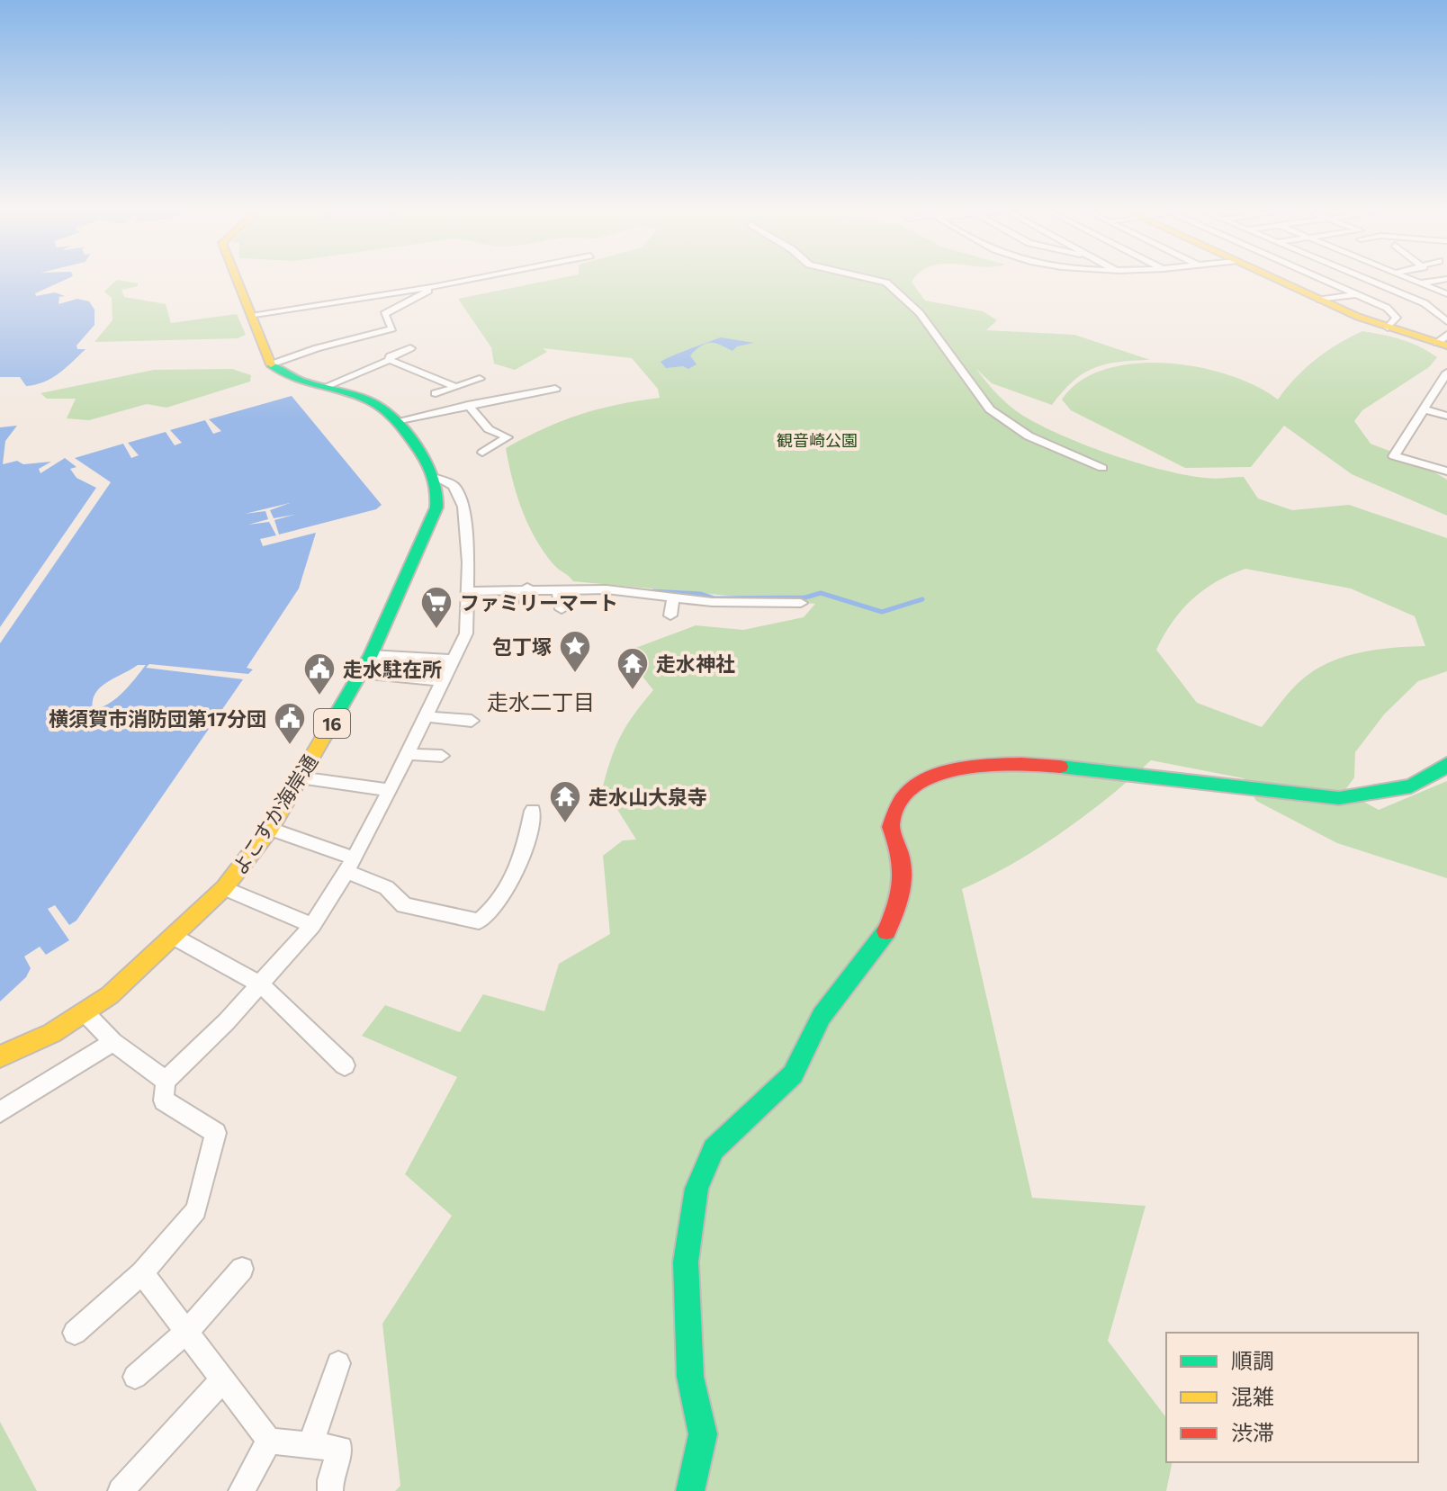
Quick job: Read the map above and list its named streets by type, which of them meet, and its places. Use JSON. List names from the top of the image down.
{
  "streets": {
    "main road": ["16", "よこすか海岸通"]
  },
  "districts": ["走水二丁目"],
  "parks": ["観音崎公園"],
  "places": {
    "supermarket": ["ファミリーマート"],
    "place": ["包丁塚"],
    "temple": ["走水神社", "走水山大泉寺"],
    "public building": ["走水駐在所", "横須賀市消防団第17分団"]
  },
  "legend": ["順調", "混雑", "渋滞"]
}
